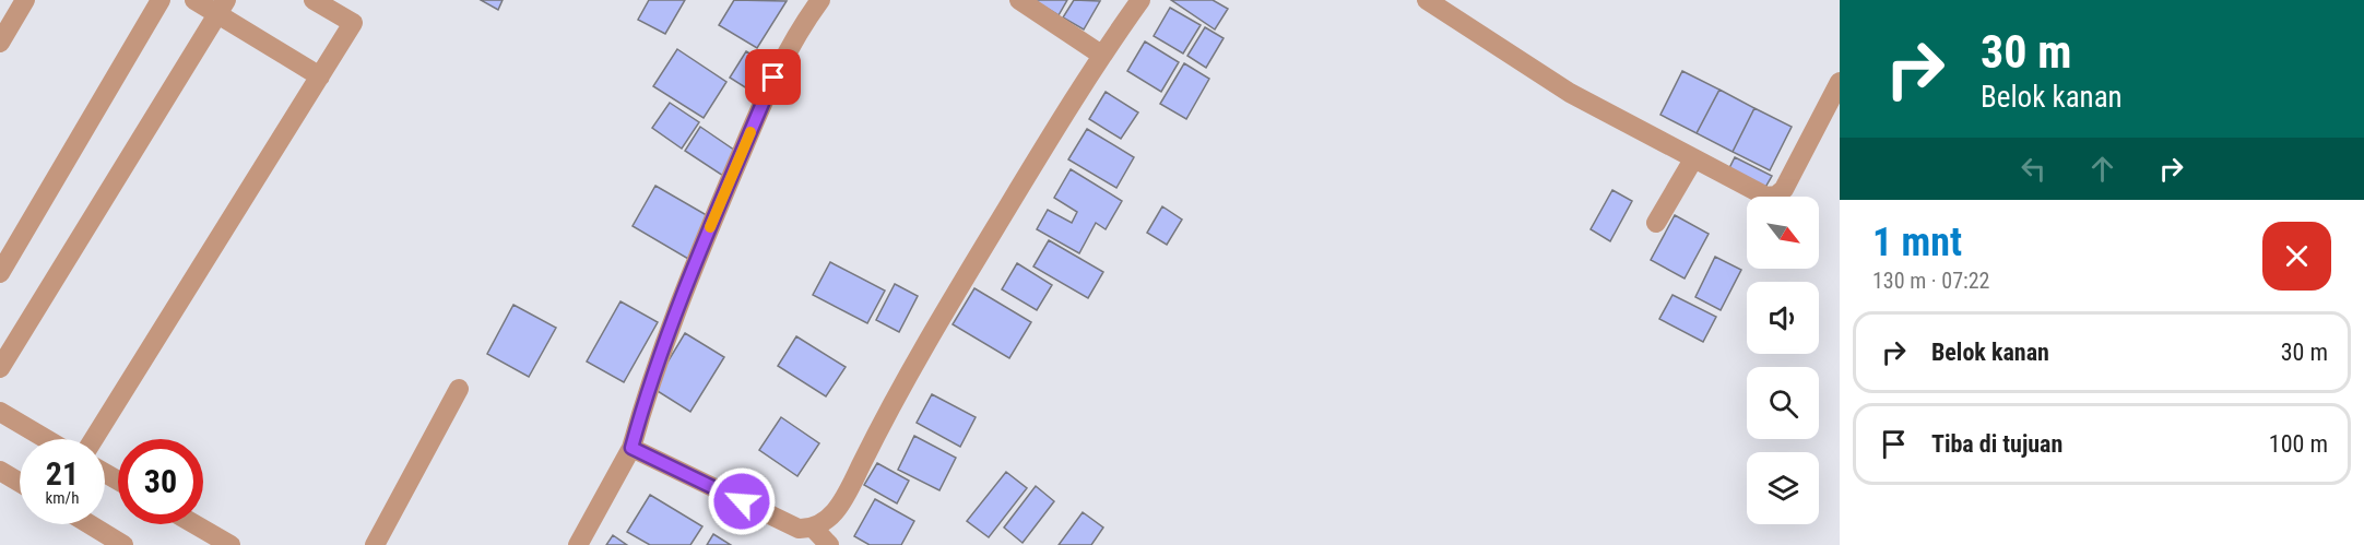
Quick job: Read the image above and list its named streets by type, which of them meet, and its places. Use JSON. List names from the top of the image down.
{
  "north": "bottom right",
  "page": {
    "turn": ["30 m", "Belok kanan"],
    "heading": ["1 mnt", "130 m · 07:22"],
    "list": [
      {
        "name": "Belok kanan",
        "value": "30 m"
      },
      {
        "name": "Tiba di tujuan",
        "value": "100 m"
      }
    ],
    "speed": "21 km/h",
    "limit": "30"
  }
}
